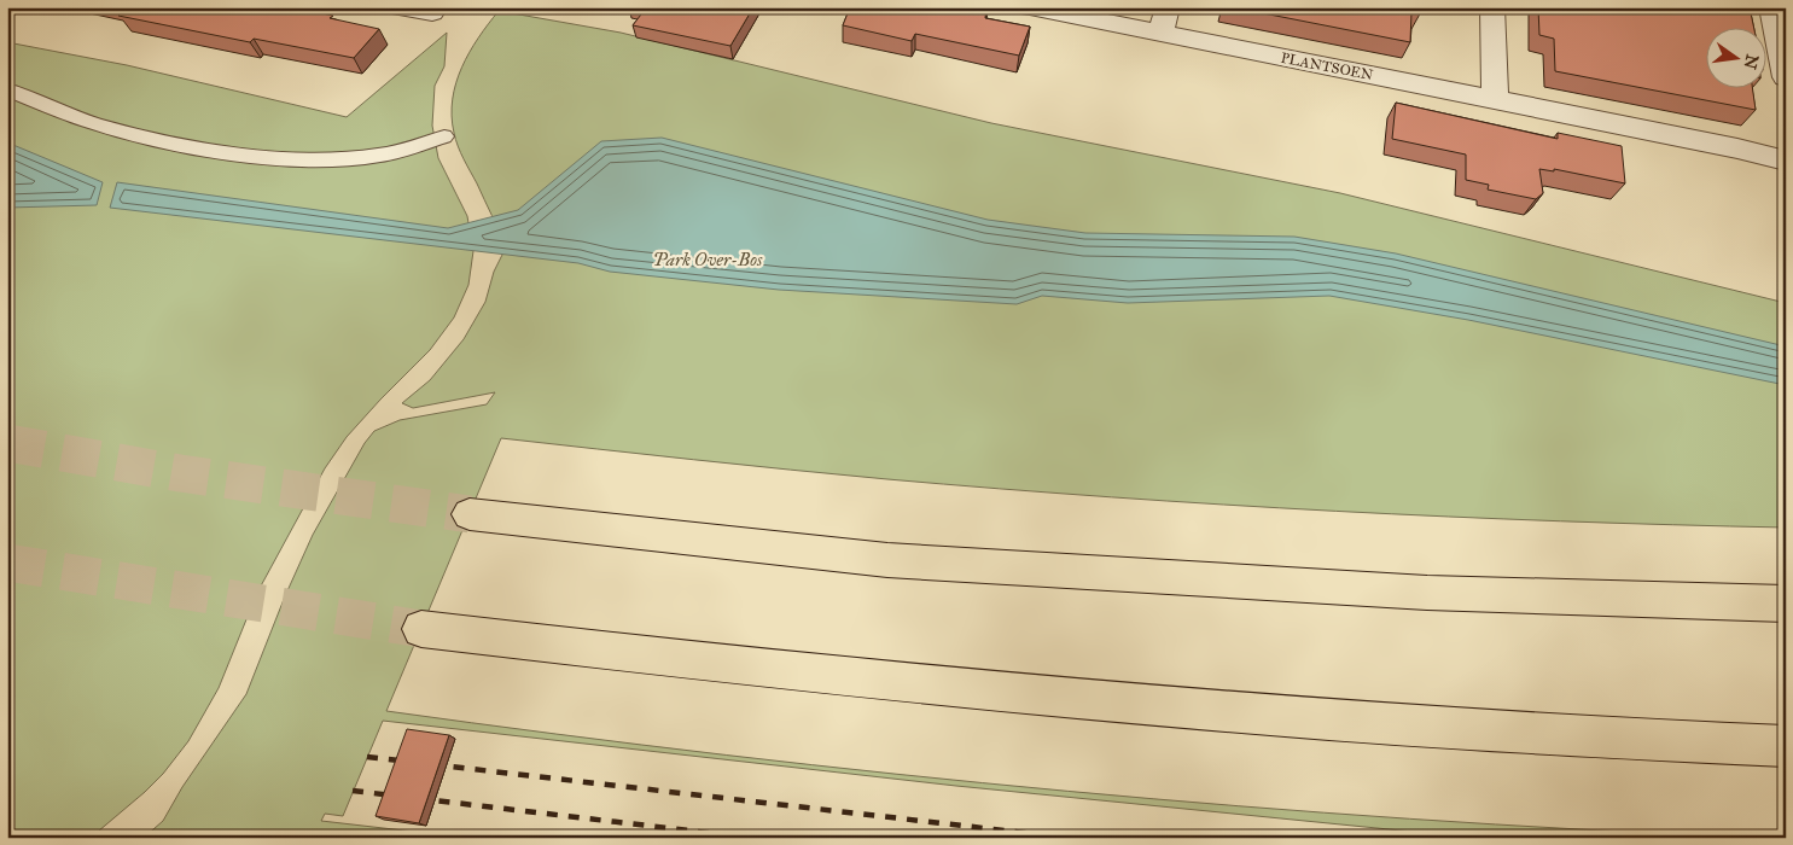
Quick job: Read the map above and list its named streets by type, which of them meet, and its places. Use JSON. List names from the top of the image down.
{
  "streets": {
    "street": ["PLANTSOEN"]
  },
  "parks": ["Park Over-Bos"],
  "north": "right"
}
